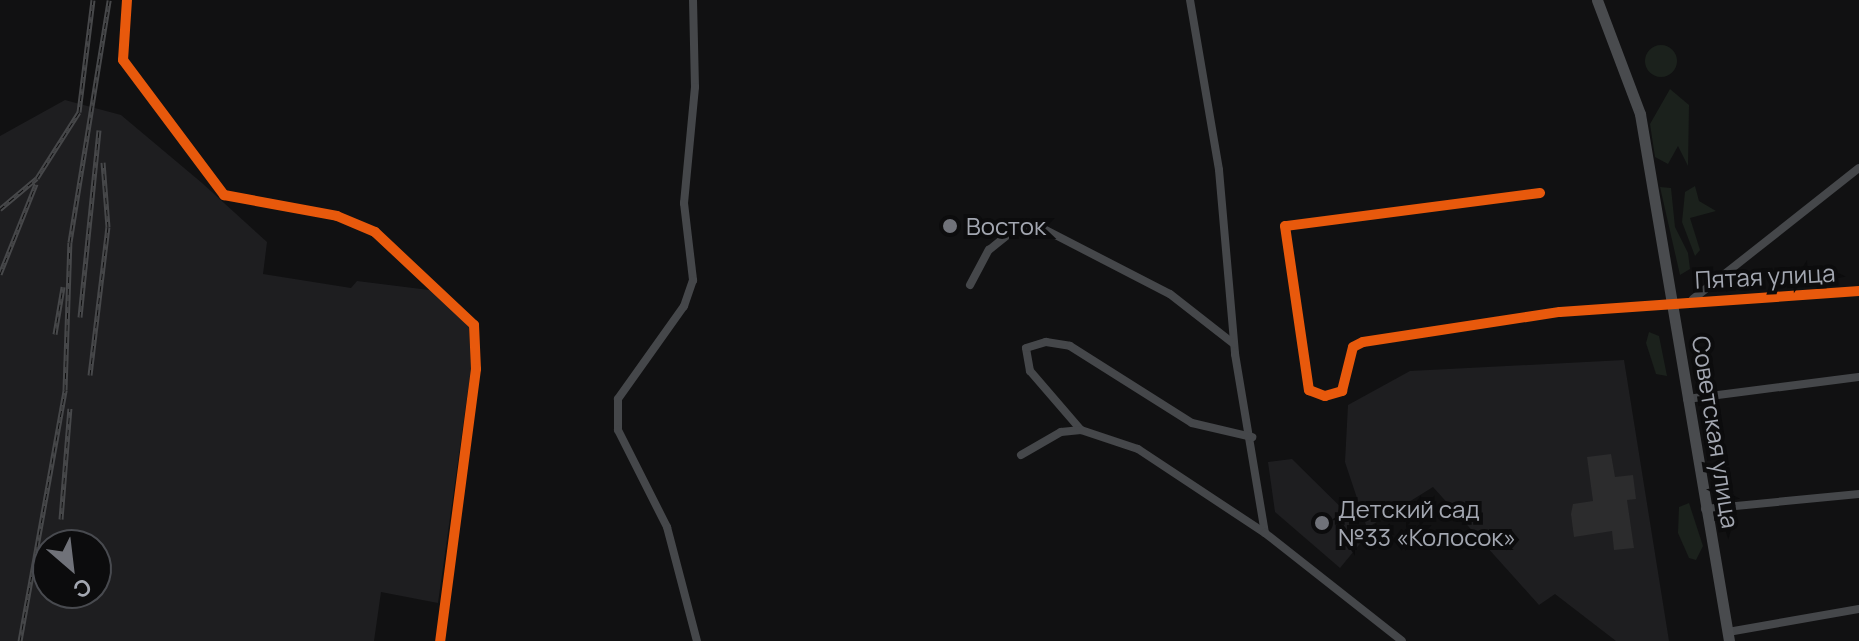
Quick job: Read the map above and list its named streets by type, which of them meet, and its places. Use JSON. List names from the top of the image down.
{
  "streets": {
    "main road": ["Советская улица"],
    "street": ["Пятая улица"]
  },
  "crossings": [
    ["Пятая улица", "Советская улица"]
  ],
  "places": ["Восток", "Детский сад №33 «Колосок»"],
  "north": "bottom right"
}
